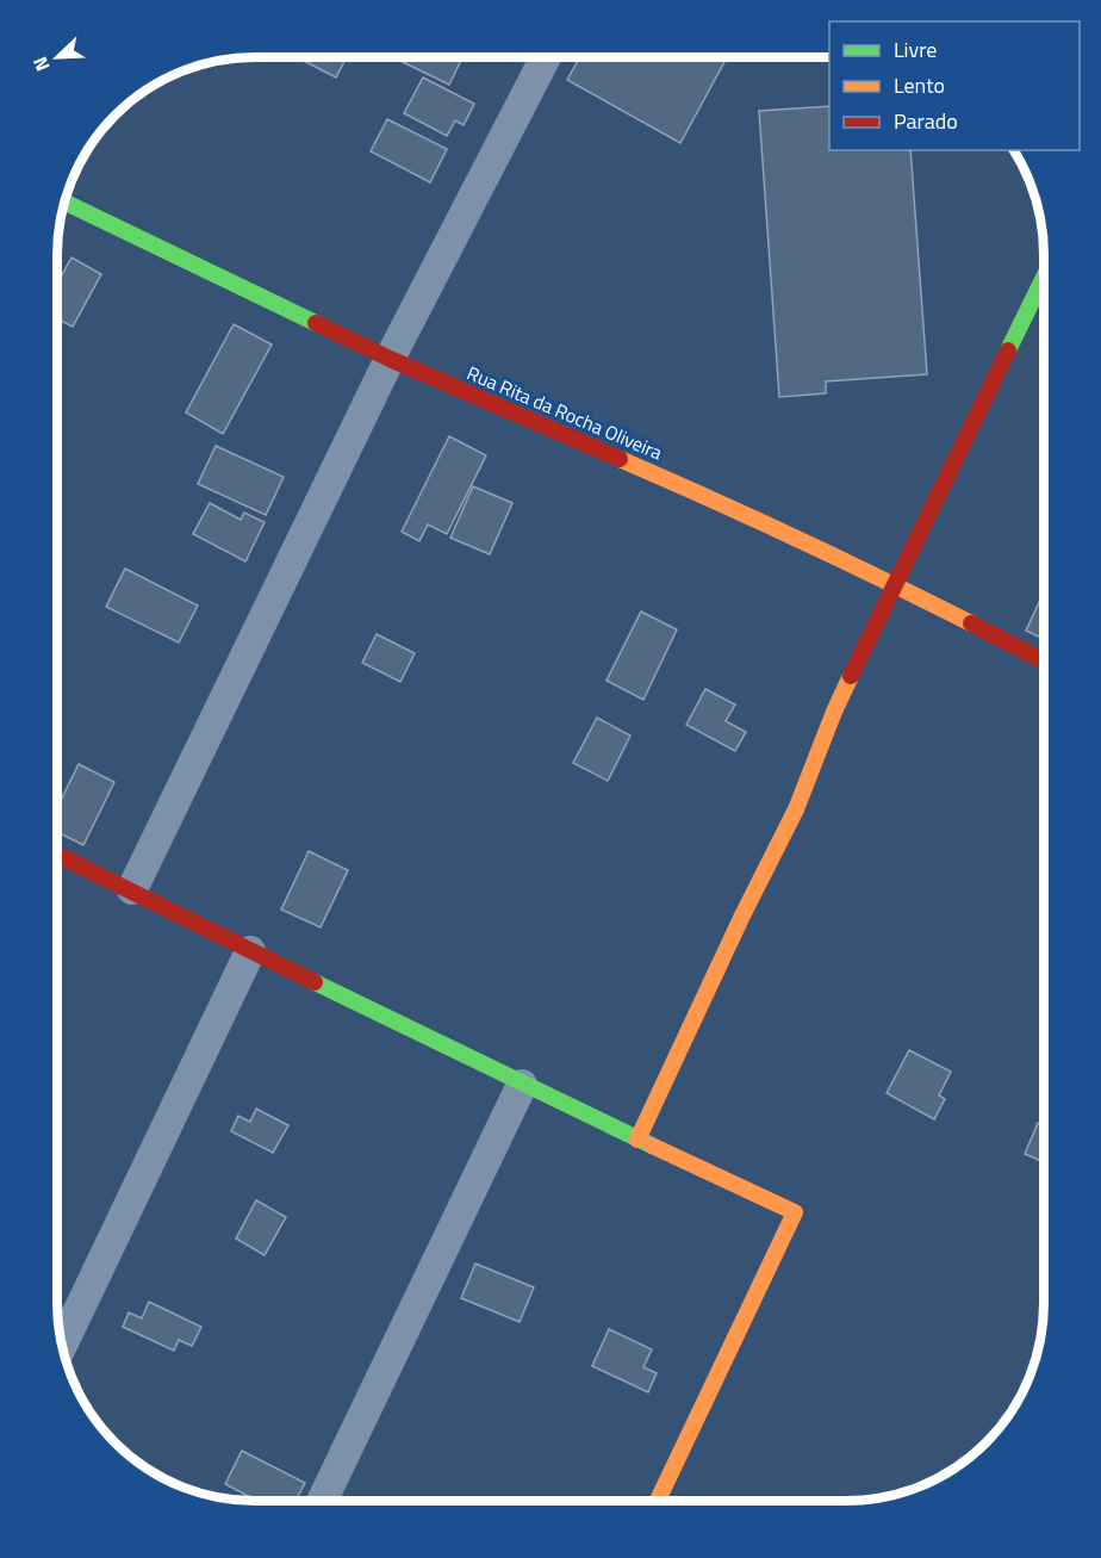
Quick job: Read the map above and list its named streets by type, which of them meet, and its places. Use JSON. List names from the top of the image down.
{
  "streets": {
    "street": ["Rua Rita da Rocha Oliveira"]
  },
  "legend": ["Livre", "Lento", "Parado"],
  "north": "bottom left"
}
